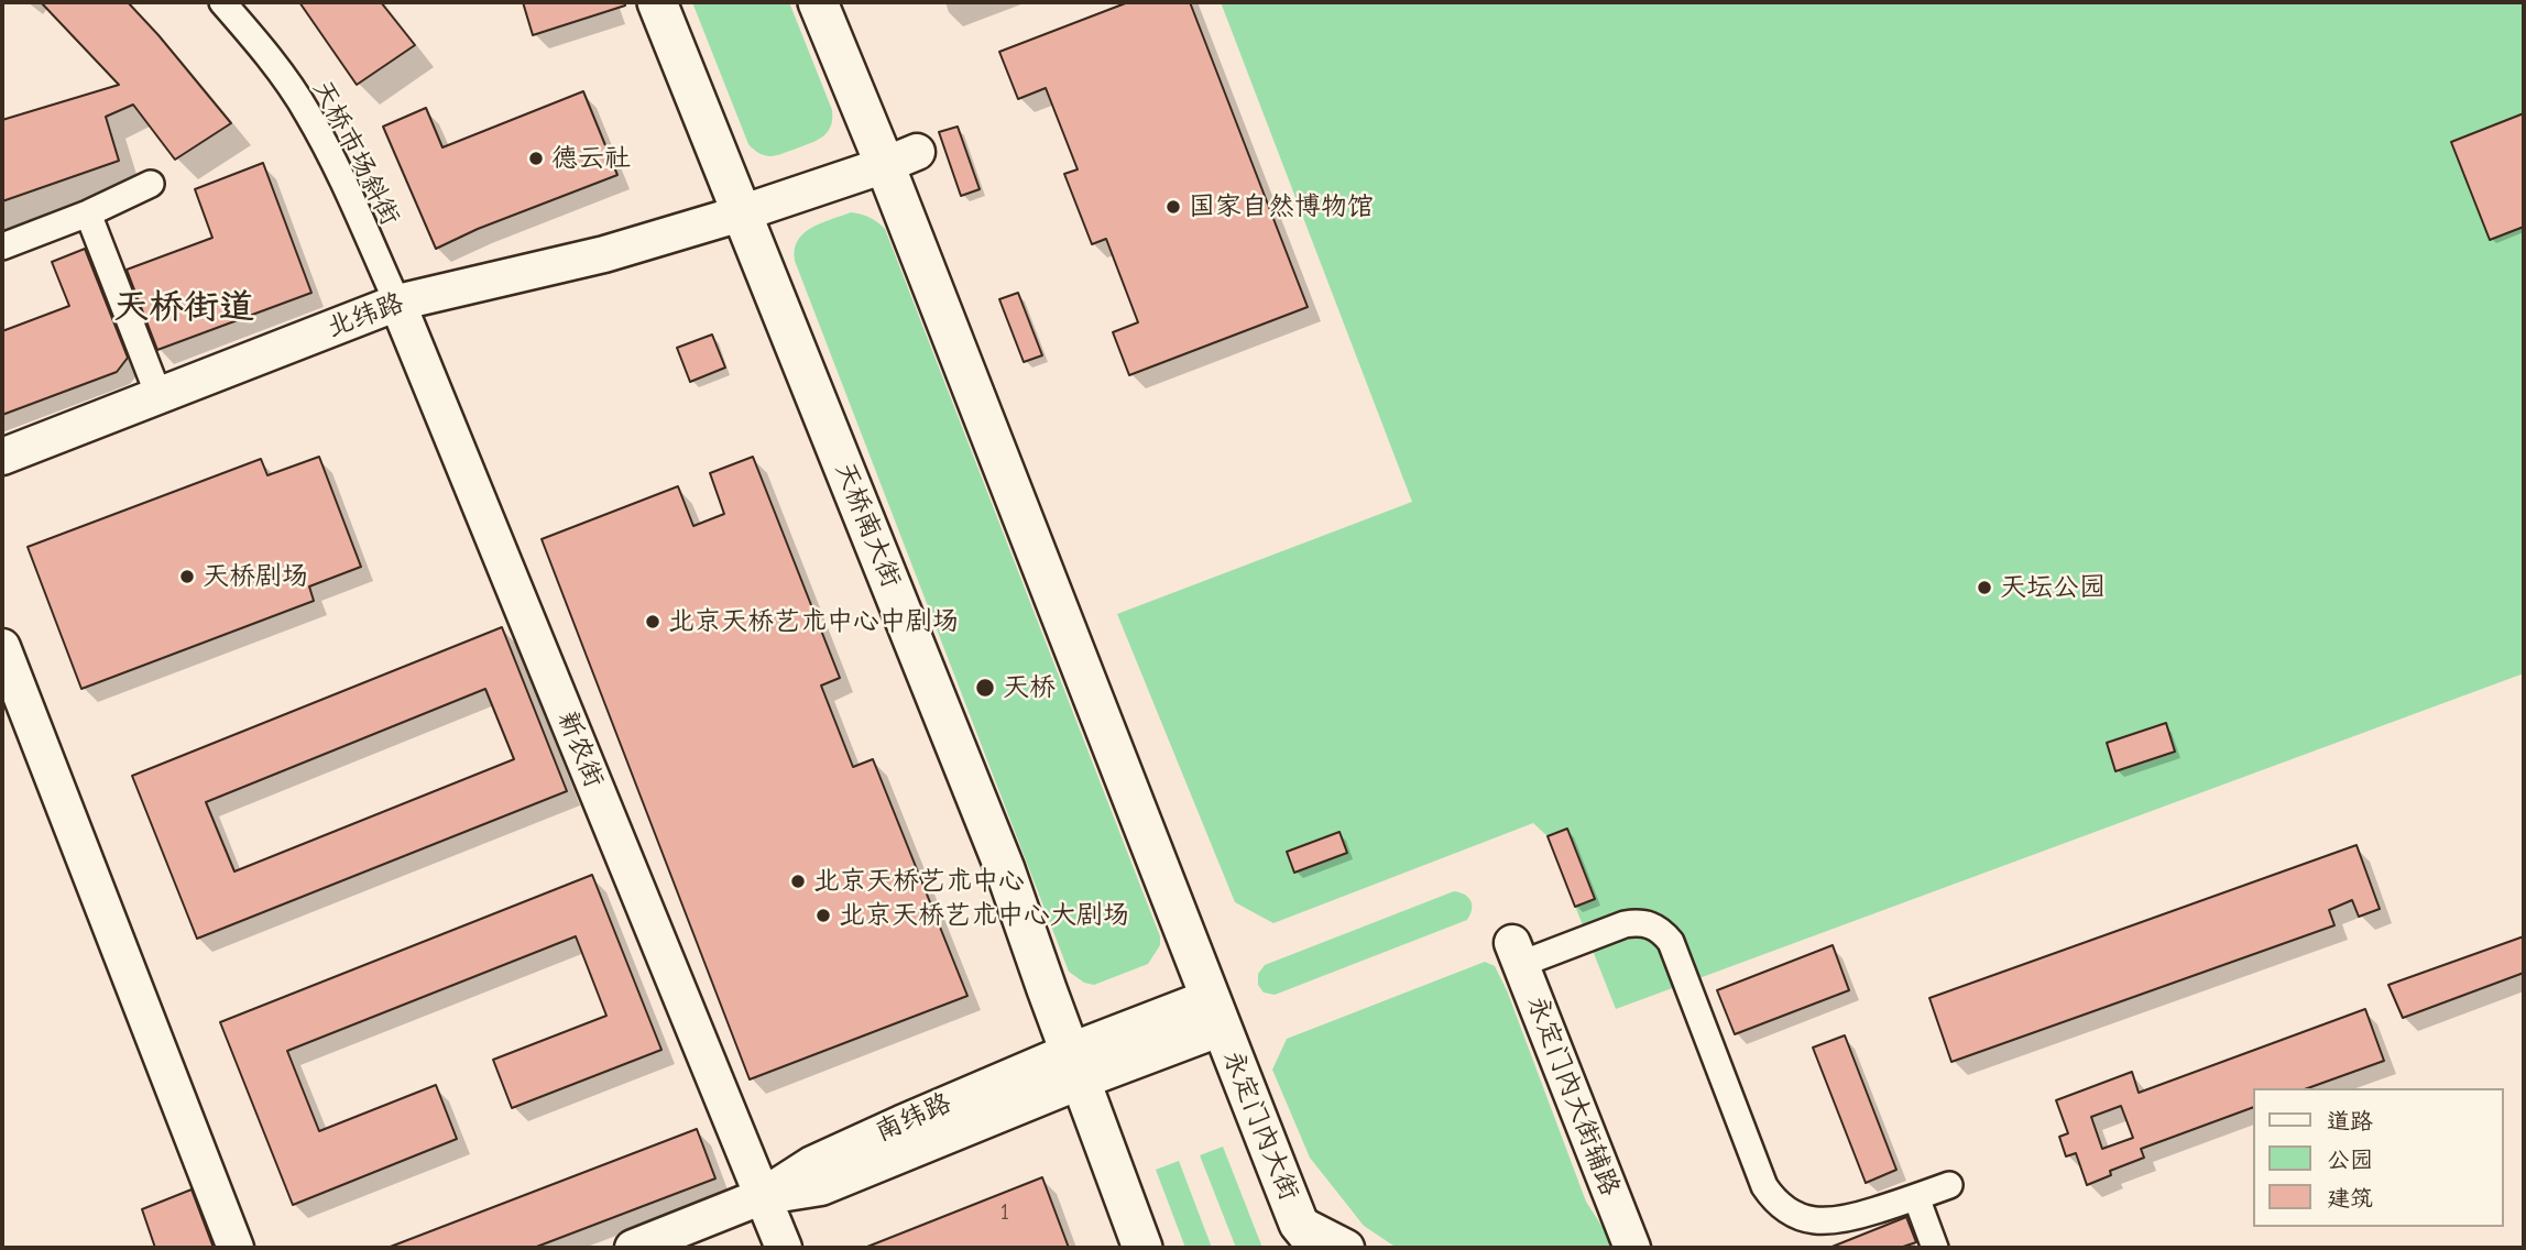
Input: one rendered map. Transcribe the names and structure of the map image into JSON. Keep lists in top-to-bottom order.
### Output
{
  "streets": {
    "main road": ["天桥南大街", "永定门内大街"],
    "street": [
      "天桥市场斜街",
      "北纬路",
      "新农街",
      "永定门内大街辅路",
      "南纬路"
    ]
  },
  "crossings": [
    ["天桥市场斜街", "北纬路"],
    ["天桥市场斜街", "新农街"],
    ["北纬路", "天桥南大街"],
    ["北纬路", "新农街"],
    ["天桥南大街", "南纬路"],
    ["新农街", "南纬路"],
    ["南纬路", "永定门内大街"]
  ],
  "districts": ["天桥街道"],
  "places": [
    "德云社",
    "国家自然博物馆",
    "天桥剧场",
    "天坛公园",
    "北京天桥艺术中心中剧场",
    "天桥",
    "北京天桥艺术中心",
    "北京天桥艺术中心大剧场"
  ],
  "house_numbers": ["1"],
  "legend": ["道路", "公园", "建筑"]
}
